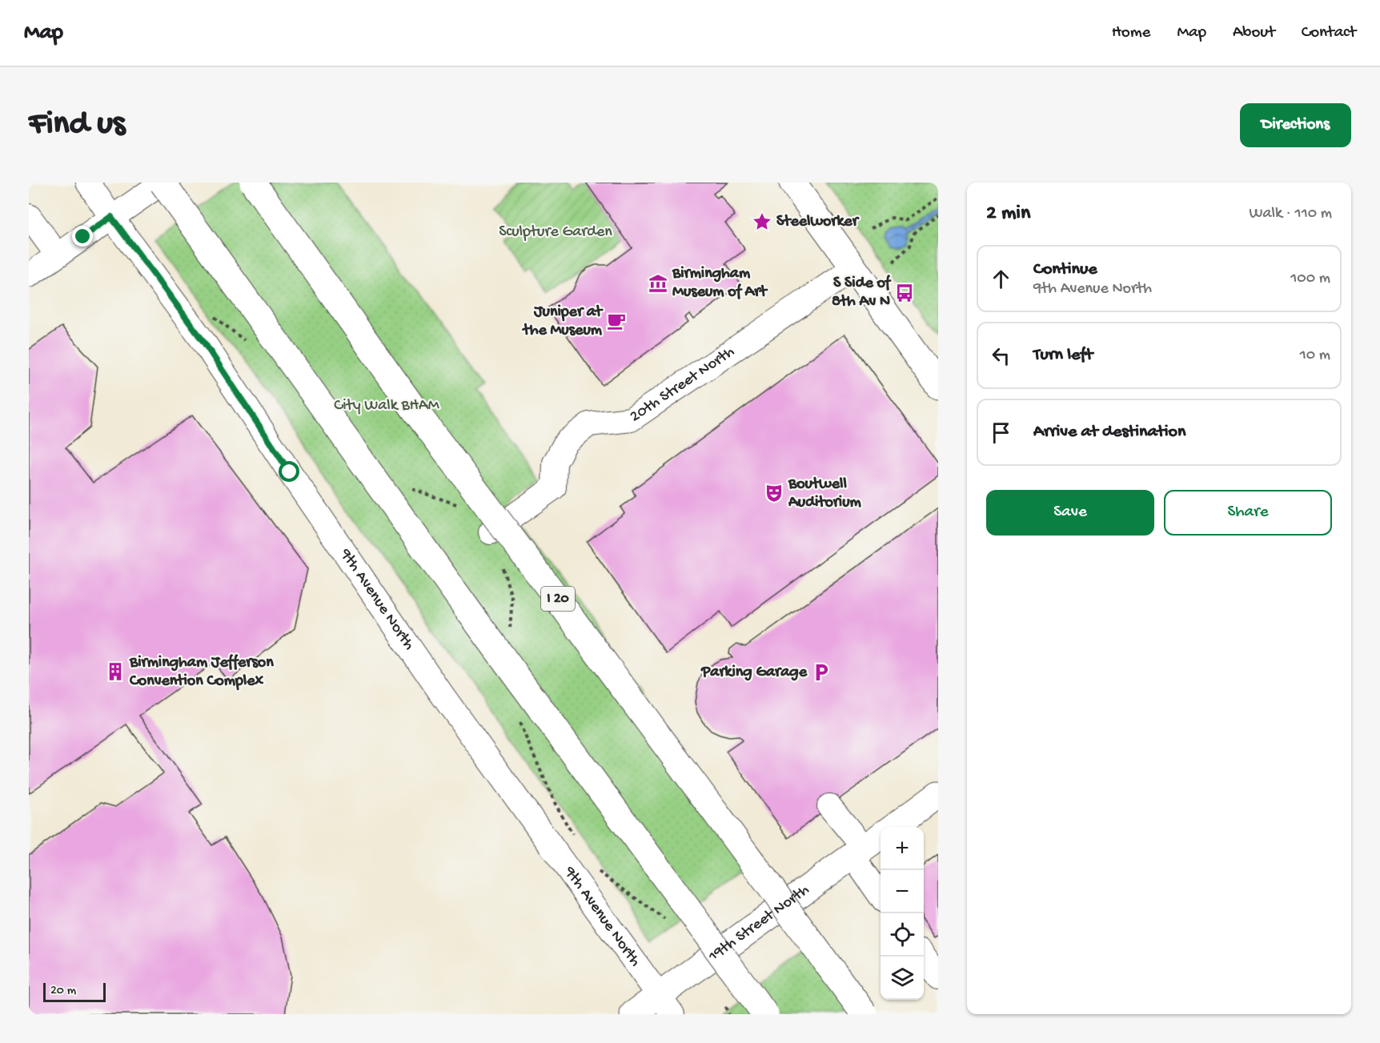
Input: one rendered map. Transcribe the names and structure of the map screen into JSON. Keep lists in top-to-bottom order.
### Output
{
  "streets": {
    "main road": ["I 20", "19th Street North"],
    "street": ["20th Street North", "9th Avenue North"]
  },
  "crossings": [
    ["9th Avenue North", "19th Street North"]
  ],
  "parks": ["Sculpture Garden", "City Walk BHAM"],
  "places": {
    "place": ["Steelworker"],
    "museum": ["Birmingham Museum of Art"],
    "bus stop": ["S Side of 8th Av N"],
    "cafe": ["Juniper at the Museum"],
    "theatre": ["Boutwell Auditorium"],
    "building": ["Birmingham Jefferson Convention Complex"],
    "parking": ["Parking Garage"]
  },
  "scale_bar": "20 m",
  "page": {
    "header": "Map",
    "nav": [
      "Home",
      "Map",
      "About",
      "Contact"
    ],
    "buttons": [
      "Directions",
      ["Save", "Share"]
    ],
    "title": "Find us",
    "heading": ["2 min", "Walk · 110 m"],
    "list": [
      ["Continue", "9th Avenue North", "100 m"],
      ["Turn left", "10 m"],
      "Arrive at destination"
    ],
    "map_buttons": ["+", "−"],
    "scale": "20 m"
  }
}
